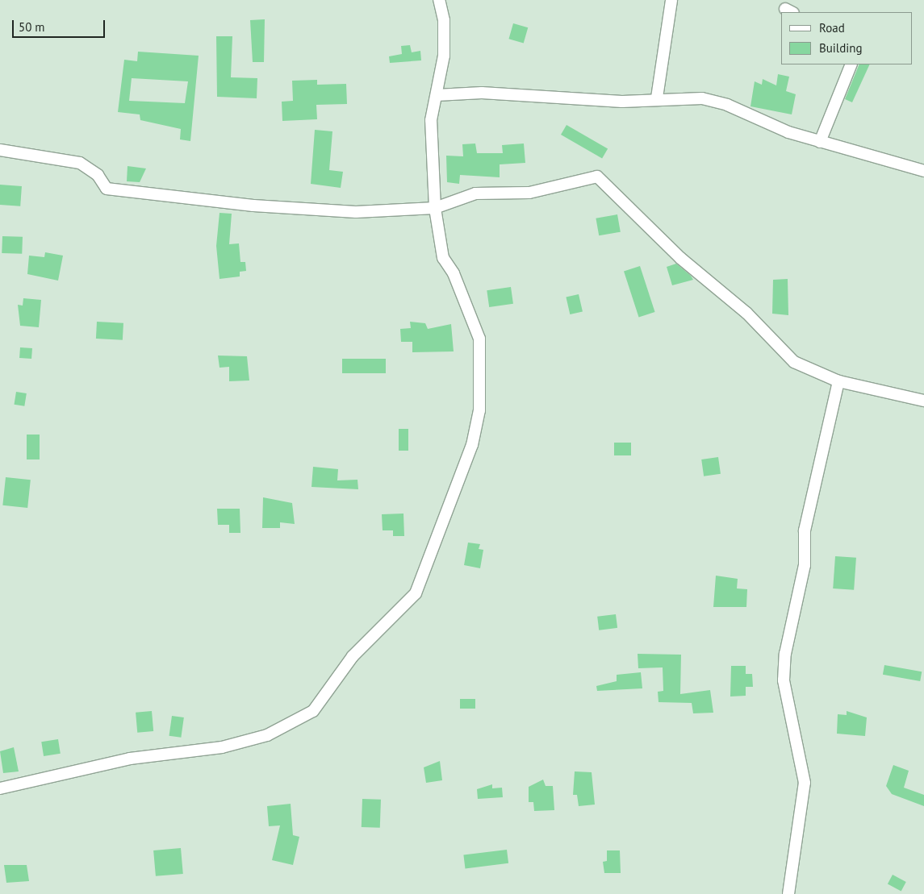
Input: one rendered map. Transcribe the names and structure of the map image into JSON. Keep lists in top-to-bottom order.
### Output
{
  "legend": ["Road", "Building"],
  "scale_bar": "50 m"
}
